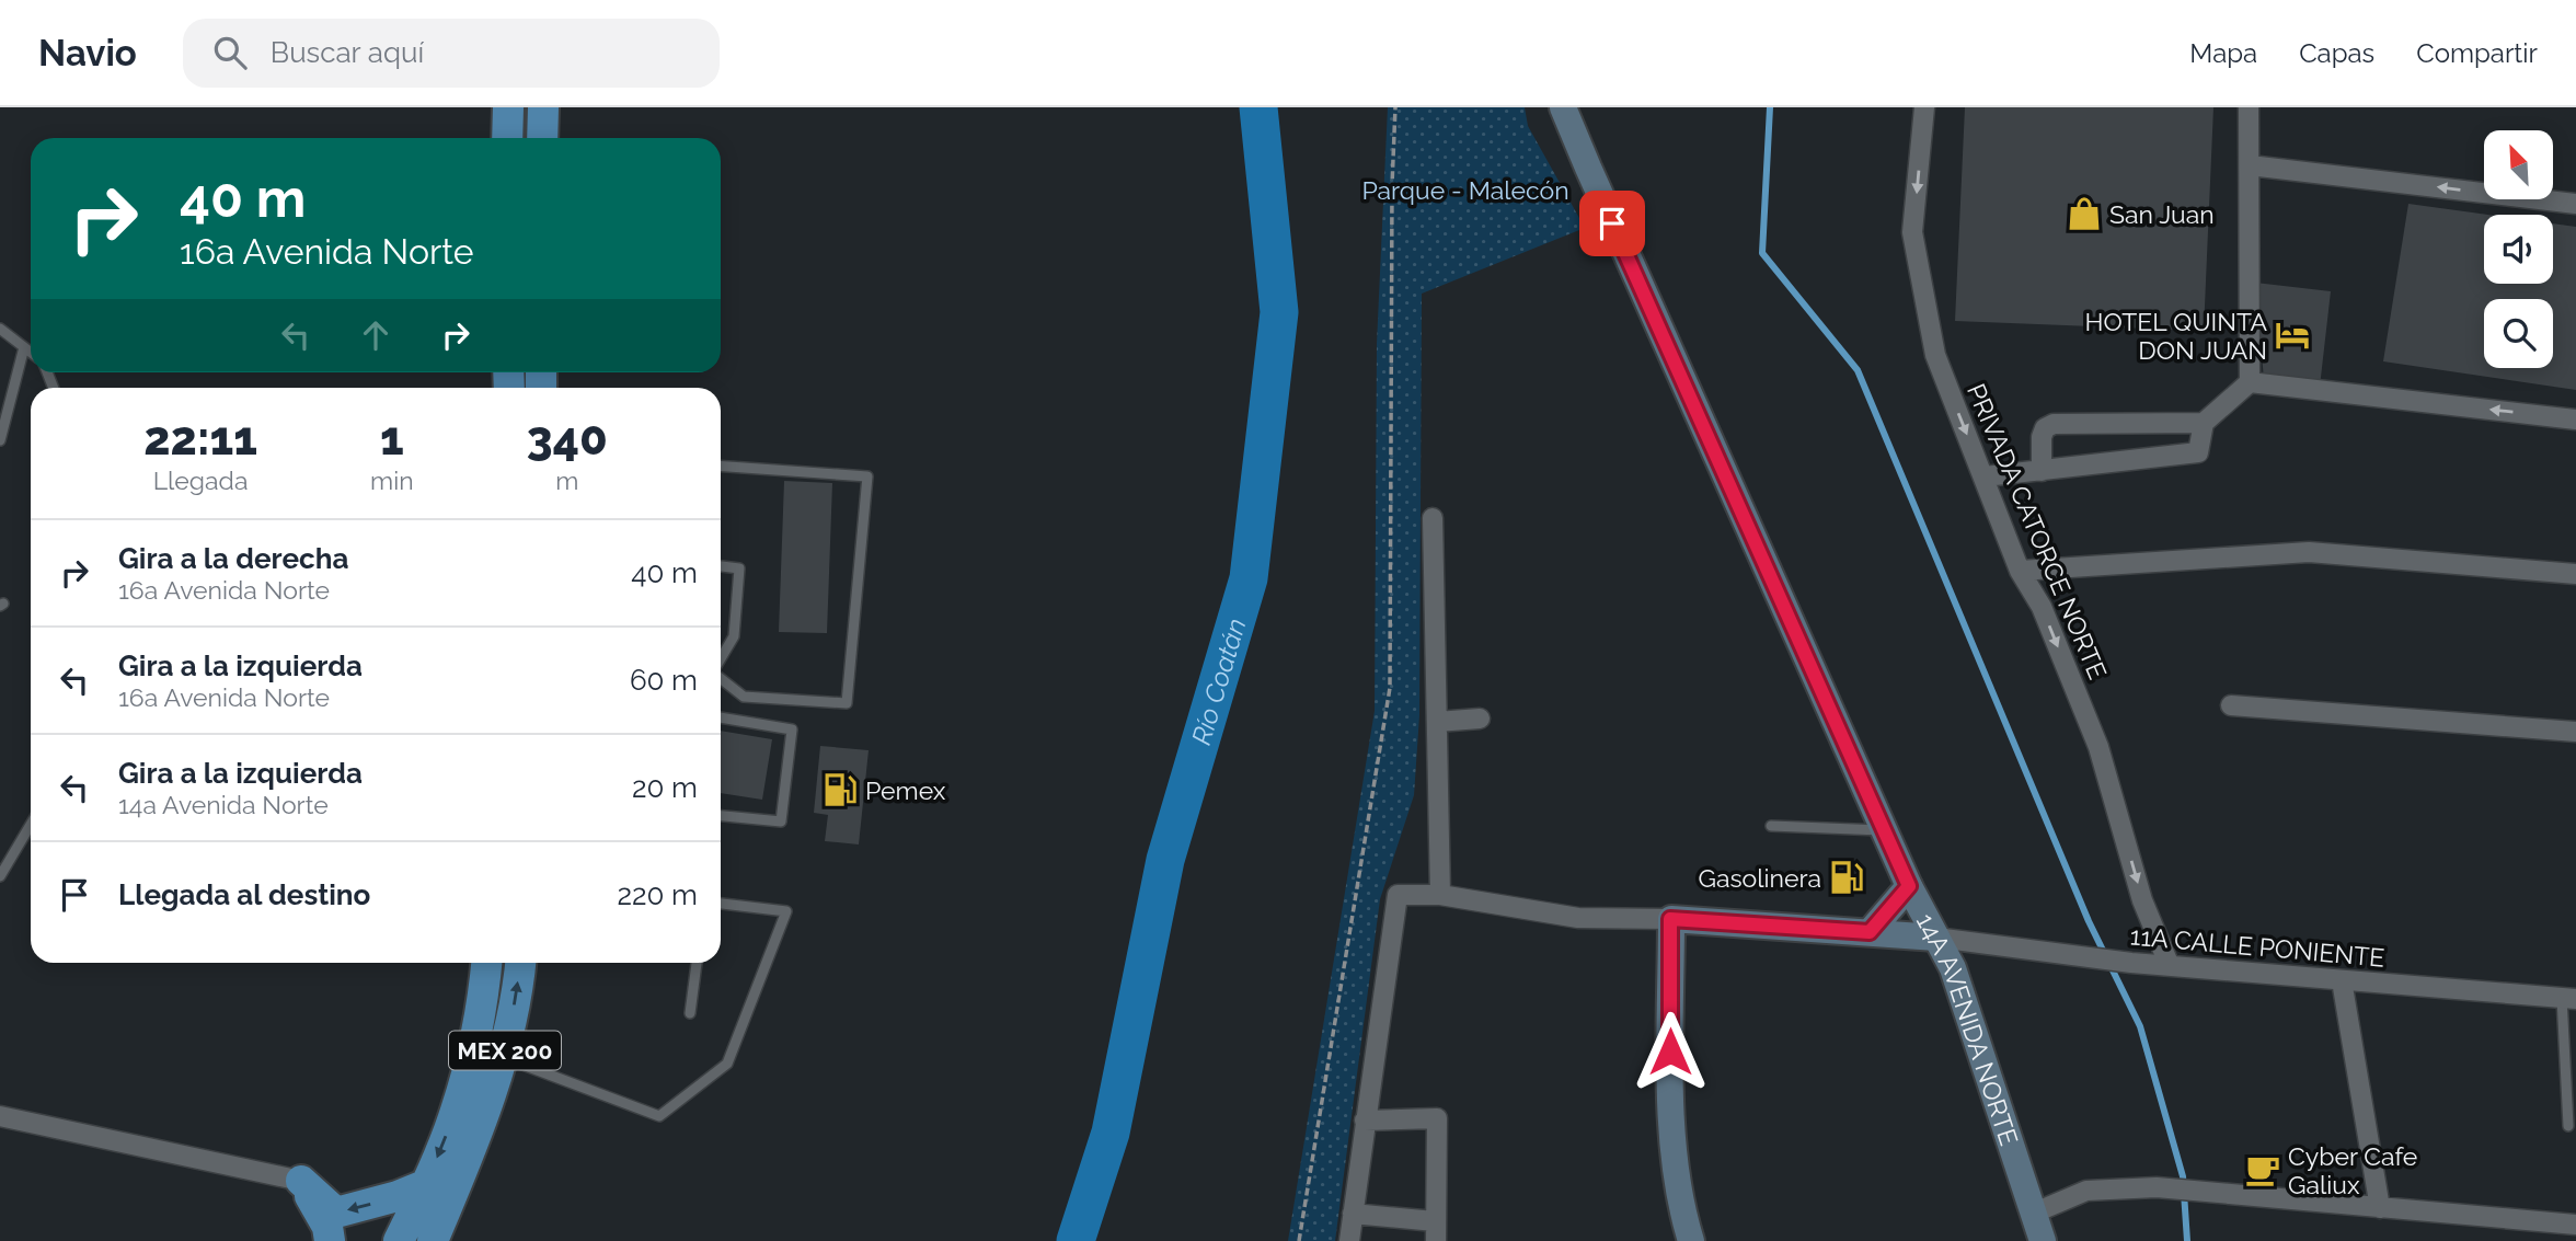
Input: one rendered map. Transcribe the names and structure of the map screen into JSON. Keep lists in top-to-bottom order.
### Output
{
  "streets": {
    "highway": ["MEX 200"],
    "main road": ["14A AVENIDA NORTE"],
    "street": ["PRIVADA CATORCE NORTE", "11A CALLE PONIENTE"]
  },
  "crossings": [
    ["PRIVADA CATORCE NORTE", "11A CALLE PONIENTE"],
    ["11A CALLE PONIENTE", "14A AVENIDA NORTE"]
  ],
  "one_way": ["PRIVADA CATORCE NORTE"],
  "water": ["Río Coatán"],
  "parks": ["Parque - Malecón"],
  "places": {
    "shop": ["San Juan"],
    "hotel": ["HOTEL QUINTA DON JUAN"],
    "fuel station": ["Pemex", "Gasolinera"],
    "cafe": ["Cyber Cafe Galiux"]
  },
  "north": "top left",
  "page": {
    "header": "Navio",
    "search": "Buscar aquí",
    "nav": ["Mapa", "Capas", "Compartir"],
    "turn": ["40 m", "16a Avenida Norte"],
    "eta": [
      "22:11",
      "Llegada",
      "1",
      "min",
      "340",
      "m"
    ],
    "list": [
      {
        "name": "Gira a la derecha",
        "note": "16a Avenida Norte",
        "value": "40 m"
      },
      {
        "name": "Gira a la izquierda",
        "note": "16a Avenida Norte",
        "value": "60 m"
      },
      {
        "name": "Gira a la izquierda",
        "note": "14a Avenida Norte",
        "value": "20 m"
      },
      {
        "name": "Llegada al destino",
        "value": "220 m"
      }
    ]
  }
}
